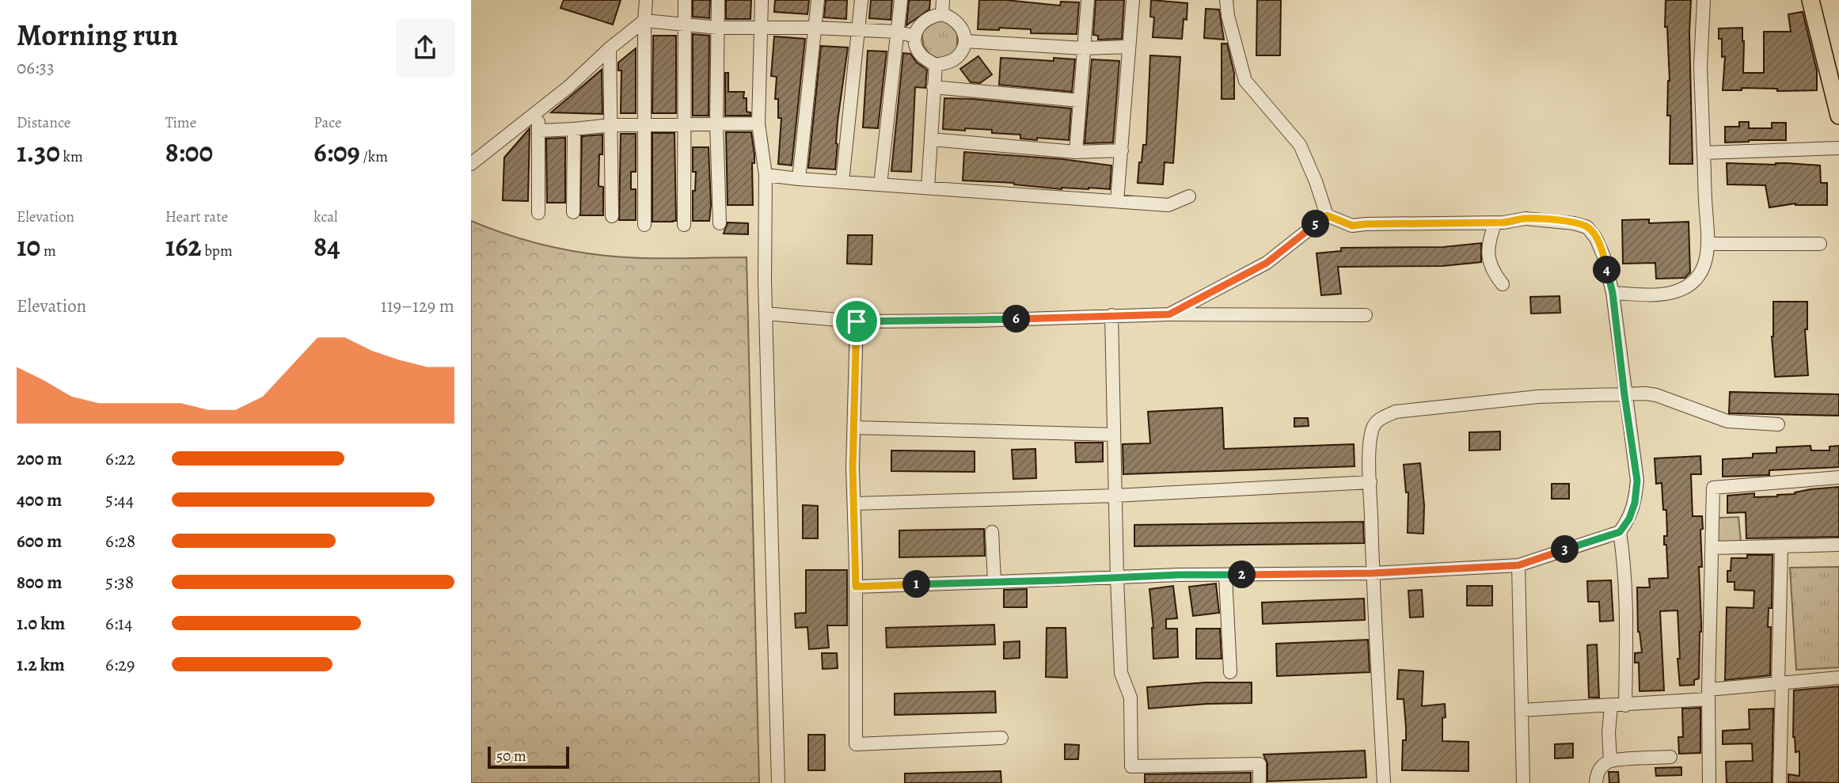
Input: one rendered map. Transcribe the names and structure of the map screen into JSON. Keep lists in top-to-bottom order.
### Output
{
  "scale_bar": "50 m",
  "page": {
    "heading": ["Morning run", "06:33"],
    "stats": [
      ["Distance", "1.30 km"],
      ["Time", "8:00"],
      ["Pace", "6:09 /km"],
      ["Elevation", "10 m"],
      ["Heart rate", "162 bpm"],
      ["kcal", "84"]
    ],
    "pins": [
      "5",
      "4",
      "6",
      "3",
      "2",
      "1"
    ],
    "chart": ["Elevation", "119–129 m"],
    "list": [
      {
        "name": "200 m",
        "note": "6:22"
      },
      {
        "name": "400 m",
        "note": "5:44"
      },
      {
        "name": "600 m",
        "note": "6:28"
      },
      {
        "name": "800 m",
        "note": "5:38"
      },
      {
        "name": "1.0 km",
        "note": "6:14"
      },
      {
        "name": "1.2 km",
        "note": "6:29"
      }
    ],
    "scale": "50 m"
  }
}
